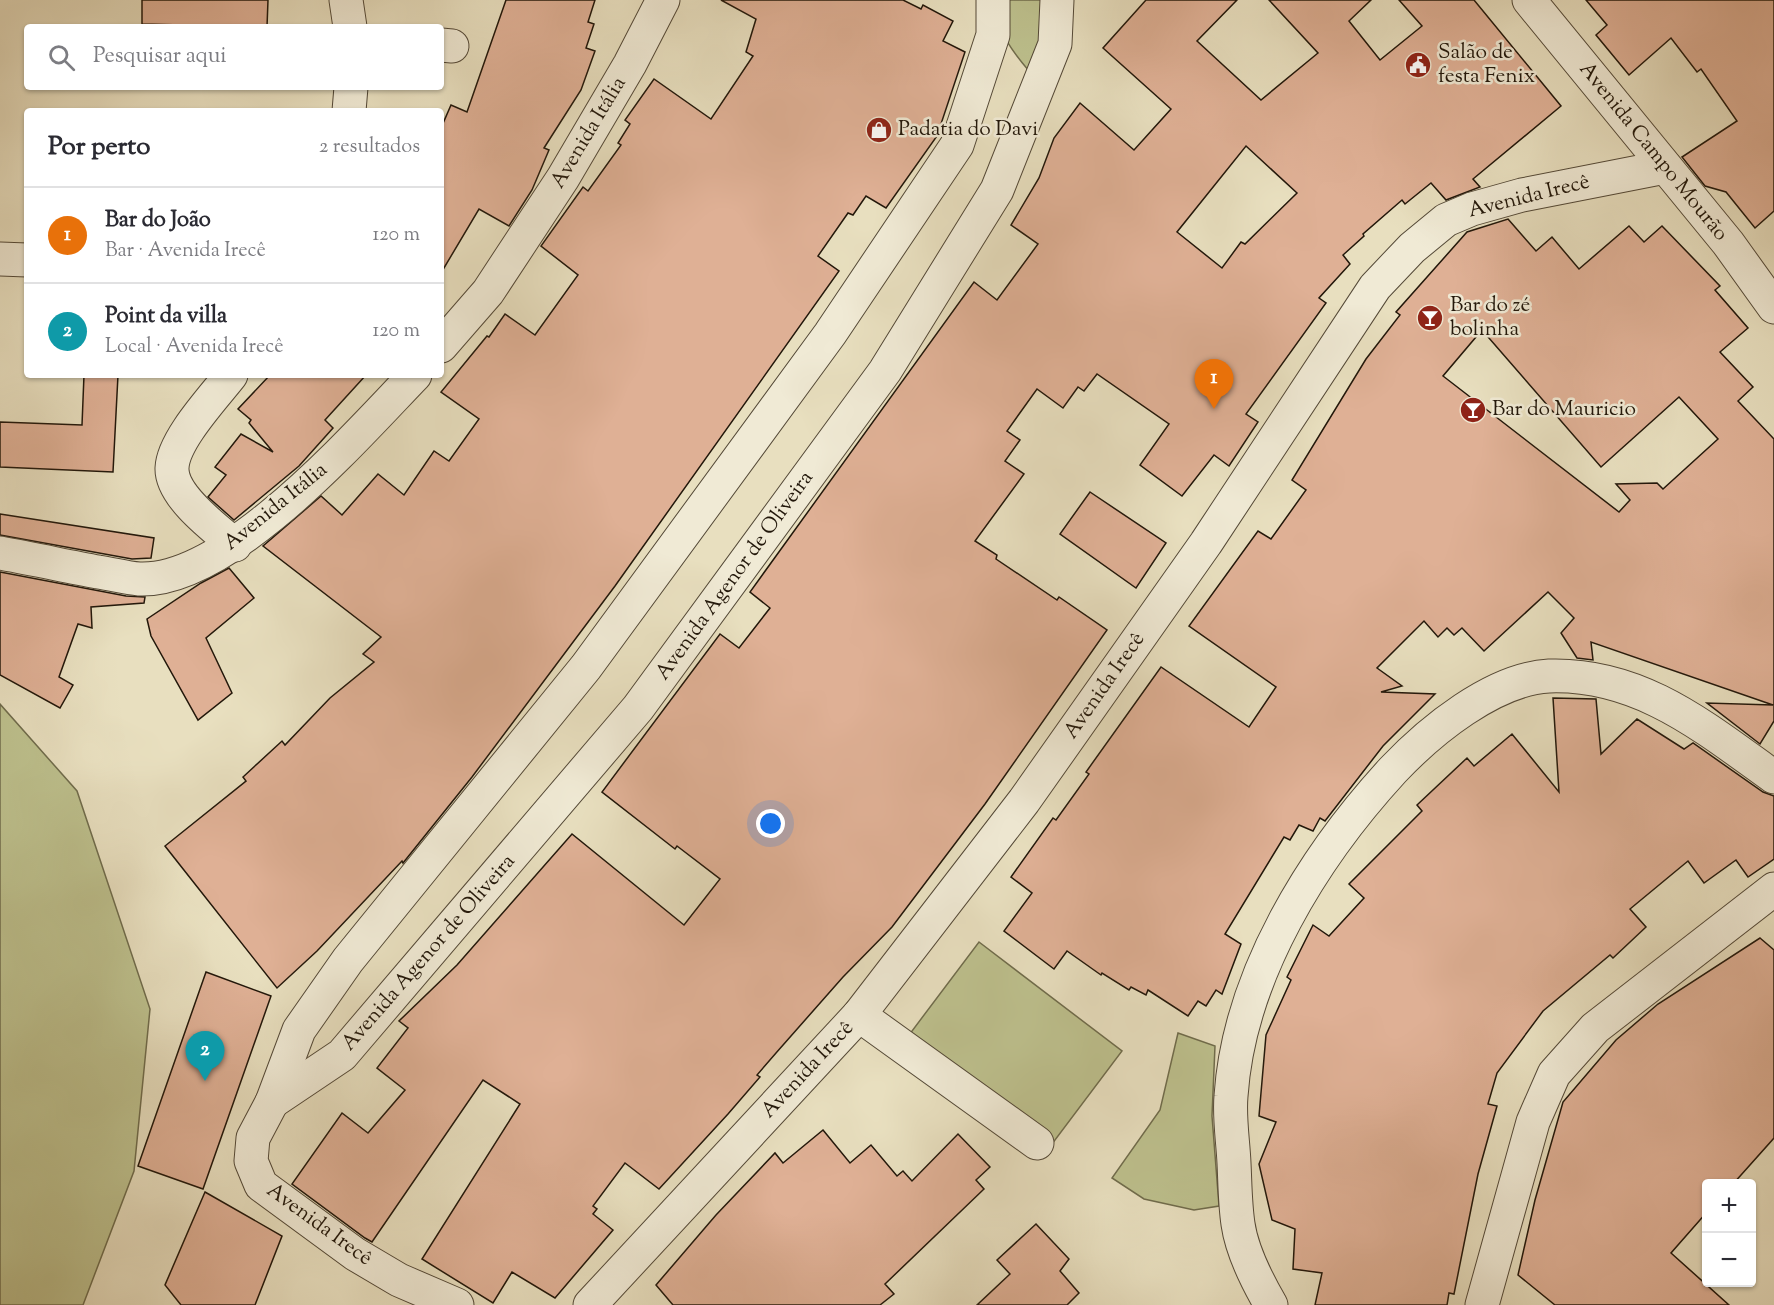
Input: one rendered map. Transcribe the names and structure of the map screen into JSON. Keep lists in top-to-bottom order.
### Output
{
  "streets": {
    "street": [
      "Avenida Itália",
      "Avenida Campo Mourão",
      "Avenida Irecê",
      "Avenida Agenor de Oliveira"
    ]
  },
  "crossings": [
    ["Avenida Campo Mourão", "Avenida Irecê"],
    ["Avenida Irecê", "Avenida Agenor de Oliveira"]
  ],
  "places": {
    "public building": ["Salão de festa Fenix"],
    "shop": ["Padatia do Davi"],
    "bar": ["Bar do zé bolinha", "Bar do Mauricio"]
  },
  "page": {
    "search": "Pesquisar aqui",
    "heading": ["Por perto", "2 resultados"],
    "list": [
      {
        "mark": "1",
        "name": "Bar do João",
        "note": "Bar · Avenida Irecê",
        "value": "120 m"
      },
      {
        "mark": "2",
        "name": "Point da villa",
        "note": "Local · Avenida Irecê",
        "value": "120 m"
      }
    ],
    "pins": ["1", "2"],
    "map_buttons": ["+", "−"]
  }
}
